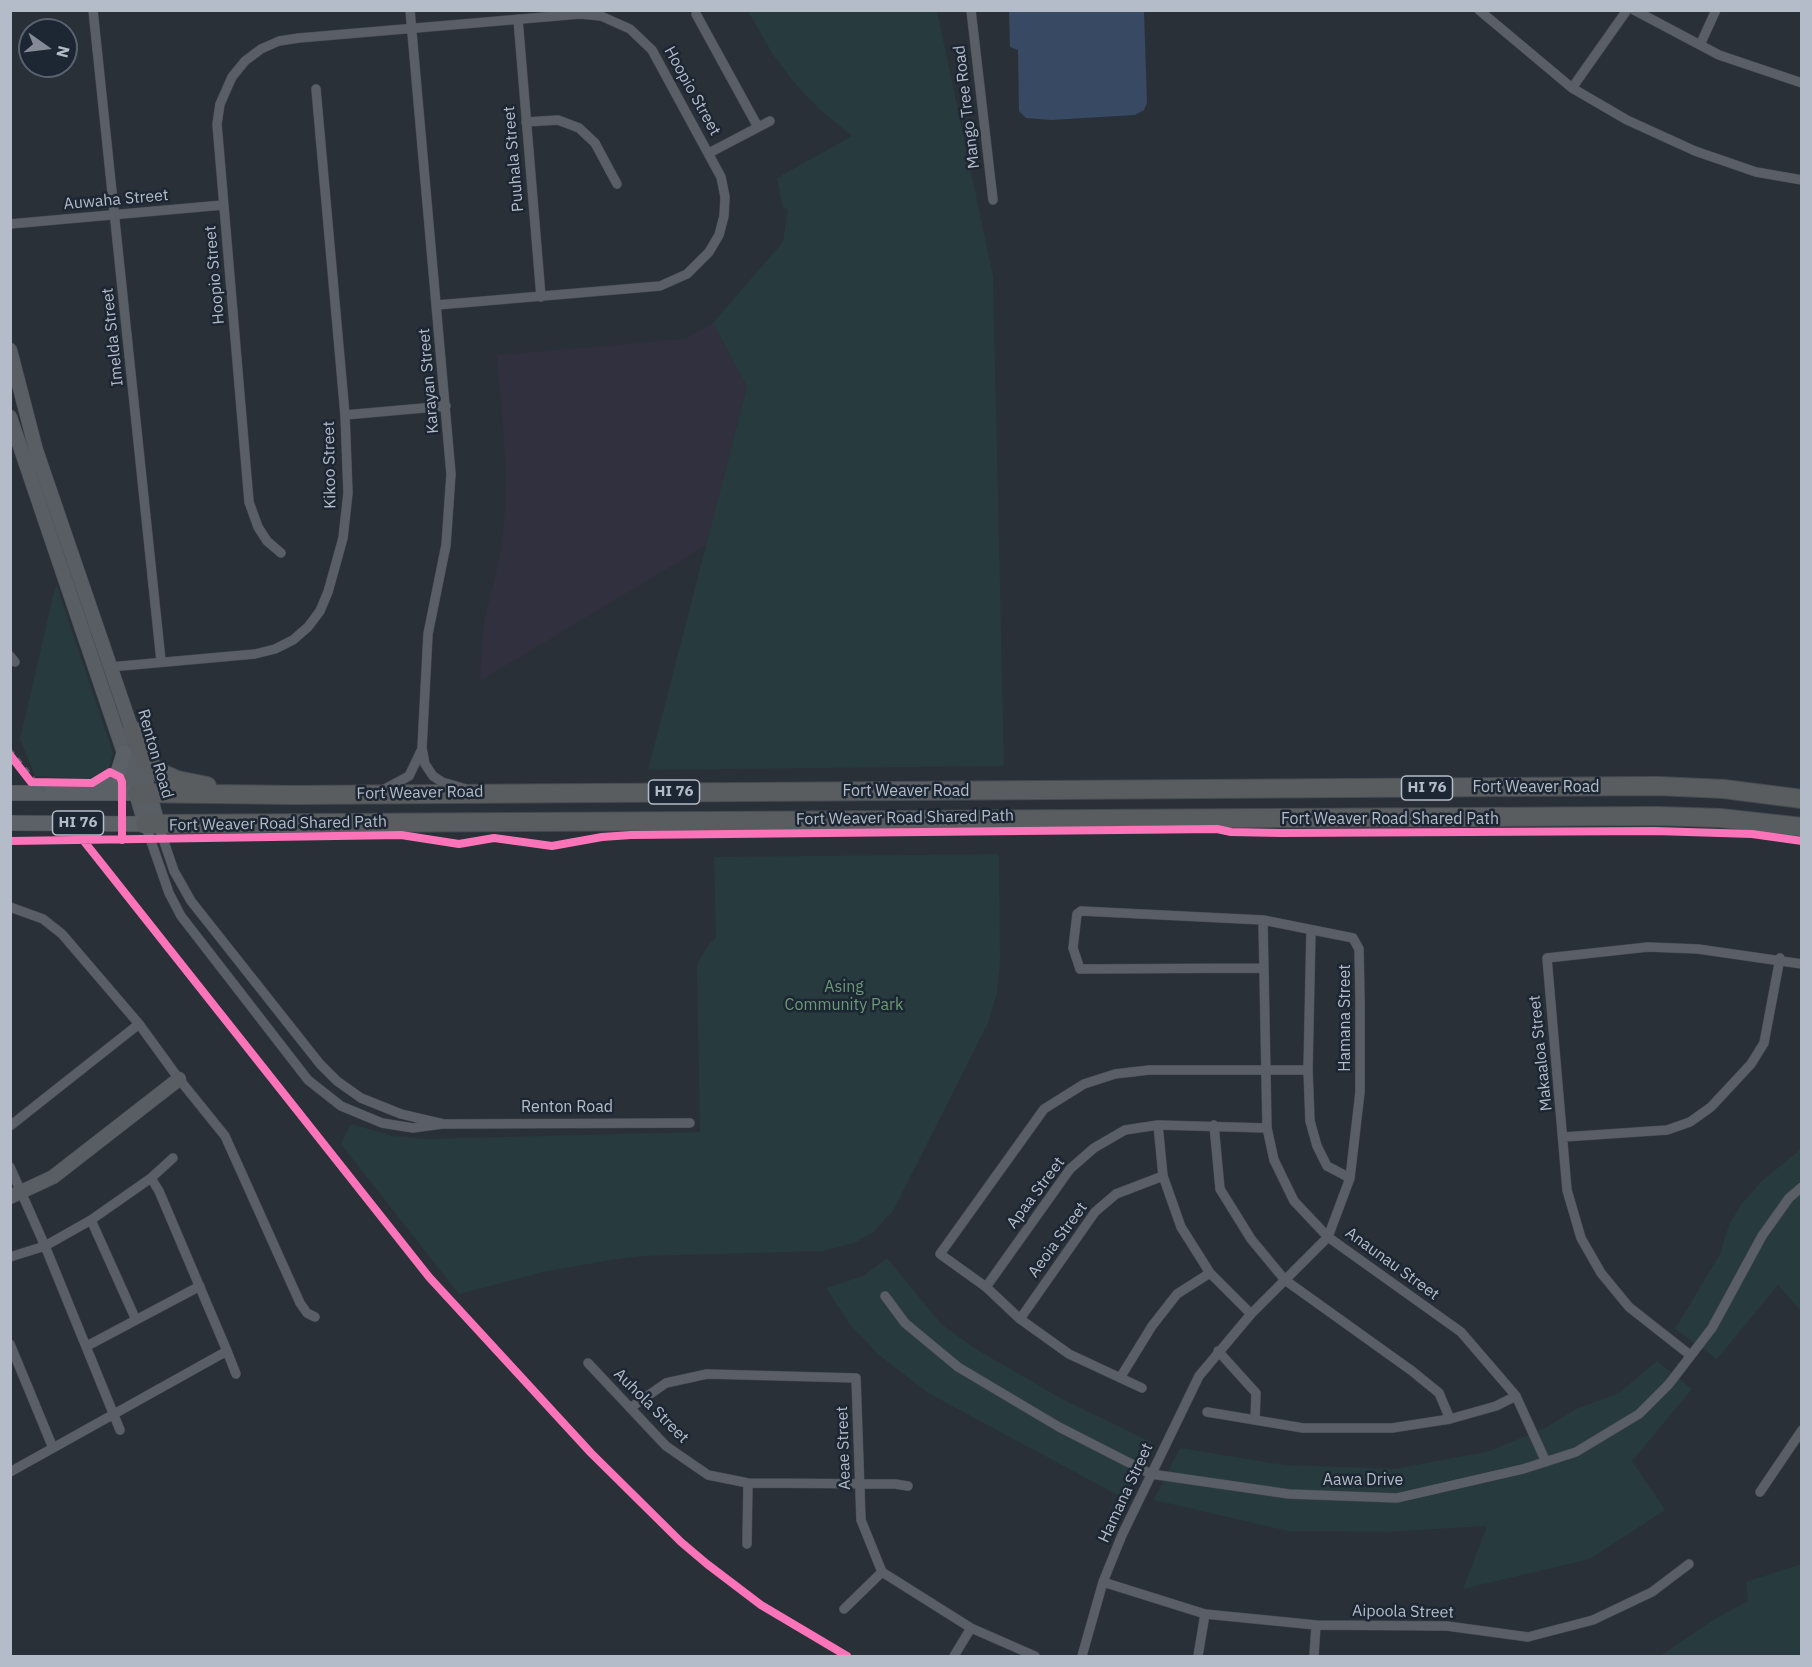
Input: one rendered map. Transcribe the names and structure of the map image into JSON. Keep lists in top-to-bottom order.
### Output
{
  "streets": {
    "highway": ["Fort Weaver Road", "HI 76"],
    "street": [
      "Hoopio Street",
      "Mango Tree Road",
      "Puuhala Street",
      "Auwaha Street",
      "Imelda Street",
      "Karayan Street",
      "Kikoo Street",
      "Renton Road",
      "Hamana Street",
      "Makaaloa Street",
      "Apaa Street",
      "Aeoia Street",
      "Anaunau Street",
      "Auhola Street",
      "Aeae Street",
      "Aawa Drive",
      "Aipoola Street"
    ],
    "cycle path": ["Fort Weaver Road Shared Path"]
  },
  "crossings": [
    ["Hoopio Street", "Puuhala Street"],
    ["Hoopio Street", "Auwaha Street"],
    ["Hoopio Street", "Karayan Street"],
    ["Auwaha Street", "Imelda Street"],
    ["Imelda Street", "Kikoo Street"],
    ["Karayan Street", "Fort Weaver Road"],
    ["Kikoo Street", "Renton Road"],
    ["Renton Road", "Fort Weaver Road"],
    ["Hamana Street", "Anaunau Street"],
    ["Hamana Street", "Aawa Drive"],
    ["Hamana Street", "Aipoola Street"],
    ["Makaaloa Street", "Aawa Drive"],
    ["Apaa Street", "Anaunau Street"],
    ["Anaunau Street", "Aawa Drive"],
    ["Auhola Street", "Aeae Street"]
  ],
  "parks": ["Asing Community Park"],
  "north": "right"
}
